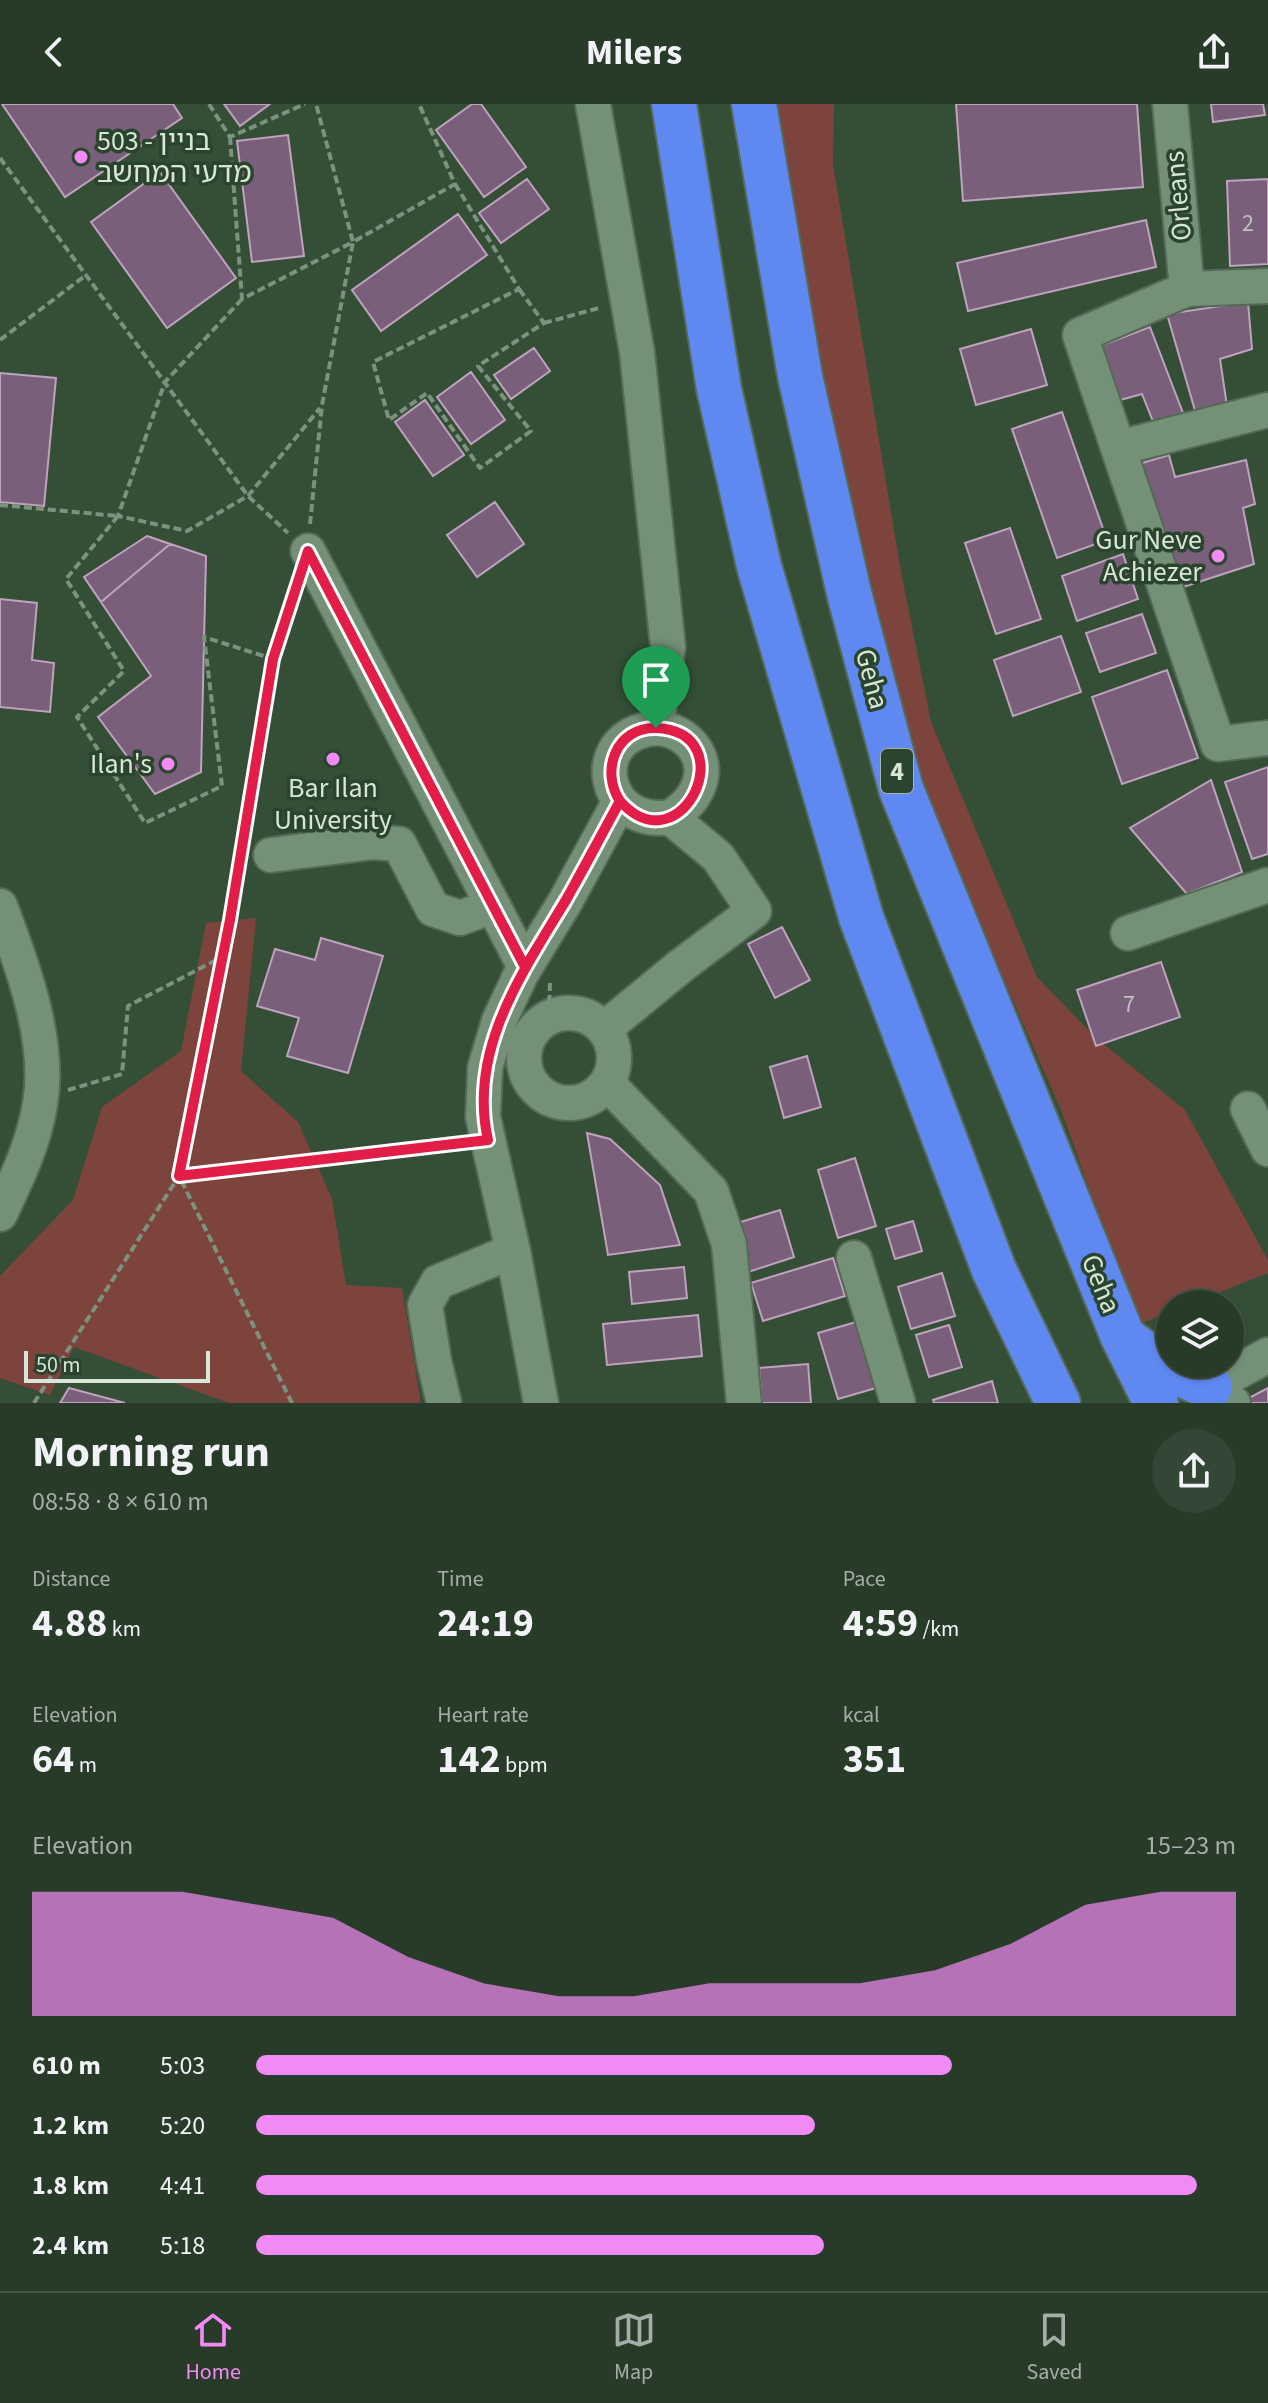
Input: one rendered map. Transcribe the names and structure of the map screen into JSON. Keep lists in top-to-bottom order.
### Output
{
  "streets": {
    "highway": ["Geha", "4"],
    "street": ["Orleans"]
  },
  "places": [
    "503 - בניין מדעי המחשב",
    "Gur Neve Achiezer",
    "Bar Ilan University",
    "Ilan's"
  ],
  "house_numbers": ["2", "7"],
  "scale_bar": "50 m",
  "page": {
    "header": "Milers",
    "scale": "50 m",
    "heading": ["Morning run", "08:58 · 8 × 610 m"],
    "stats": [
      ["Distance", "4.88 km"],
      ["Time", "24:19"],
      ["Pace", "4:59 /km"],
      ["Elevation", "64 m"],
      ["Heart rate", "142 bpm"],
      ["kcal", "351"]
    ],
    "chart": ["Elevation", "15–23 m"],
    "list": [
      {
        "name": "610 m",
        "note": "5:03"
      },
      {
        "name": "1.2 km",
        "note": "5:20"
      },
      {
        "name": "1.8 km",
        "note": "4:41"
      },
      {
        "name": "2.4 km",
        "note": "5:18"
      }
    ],
    "tabs": ["Home", "Map", "Saved"]
  }
}
